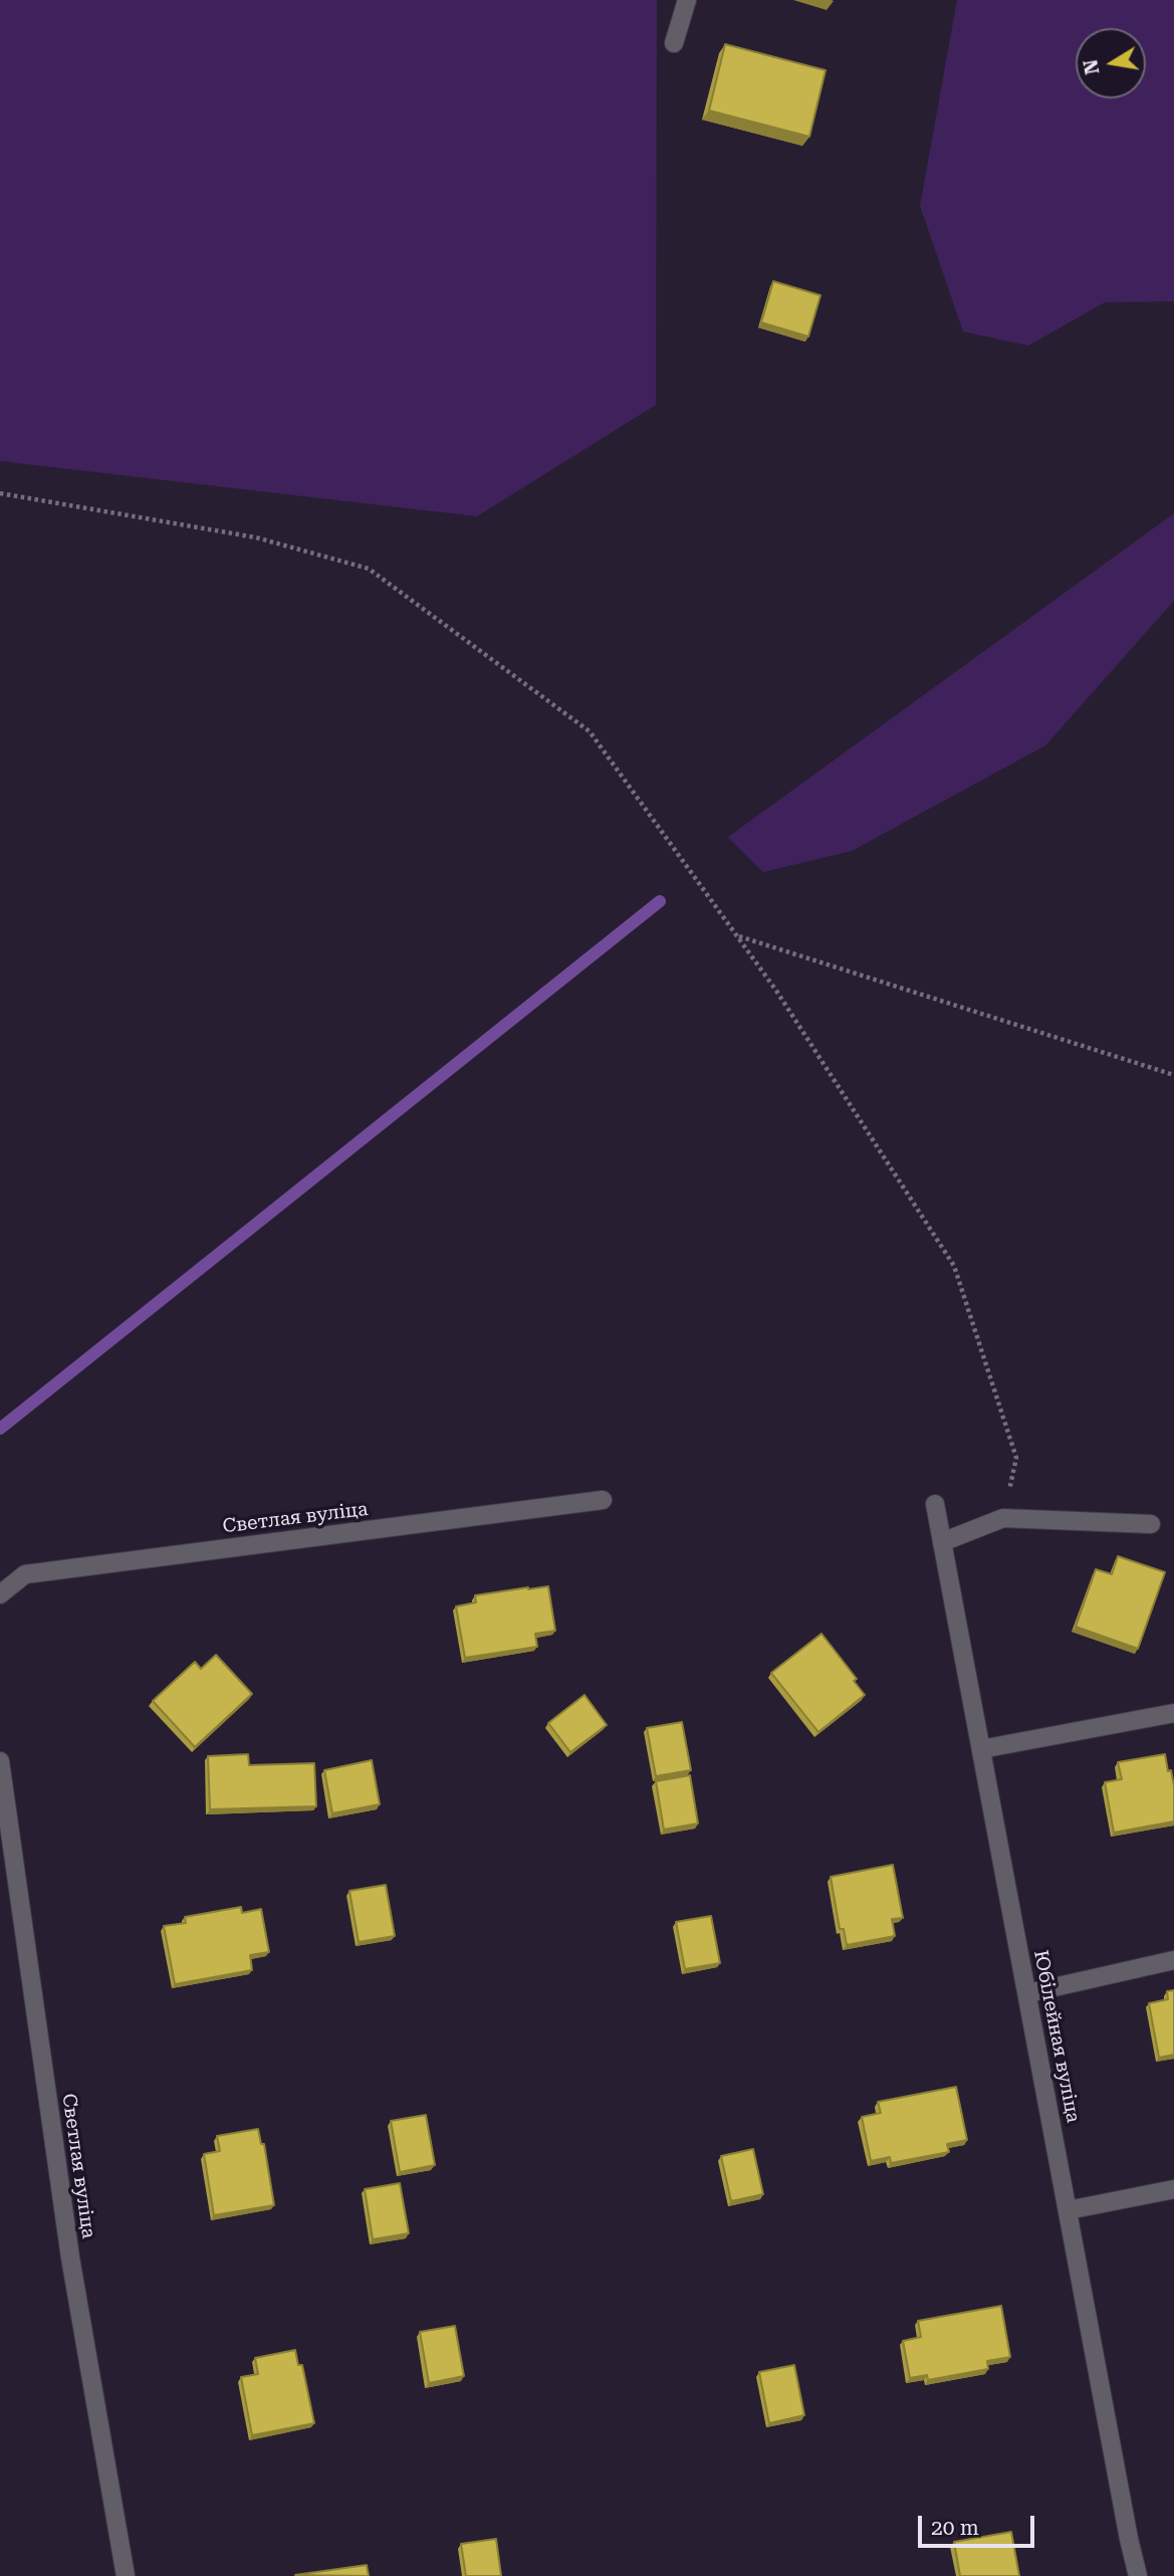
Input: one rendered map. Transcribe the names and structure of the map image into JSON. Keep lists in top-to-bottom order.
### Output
{
  "streets": {
    "street": ["Светлая вуліца", "Юбілейная вуліца"]
  },
  "scale_bar": "20 m",
  "north": "left"
}
